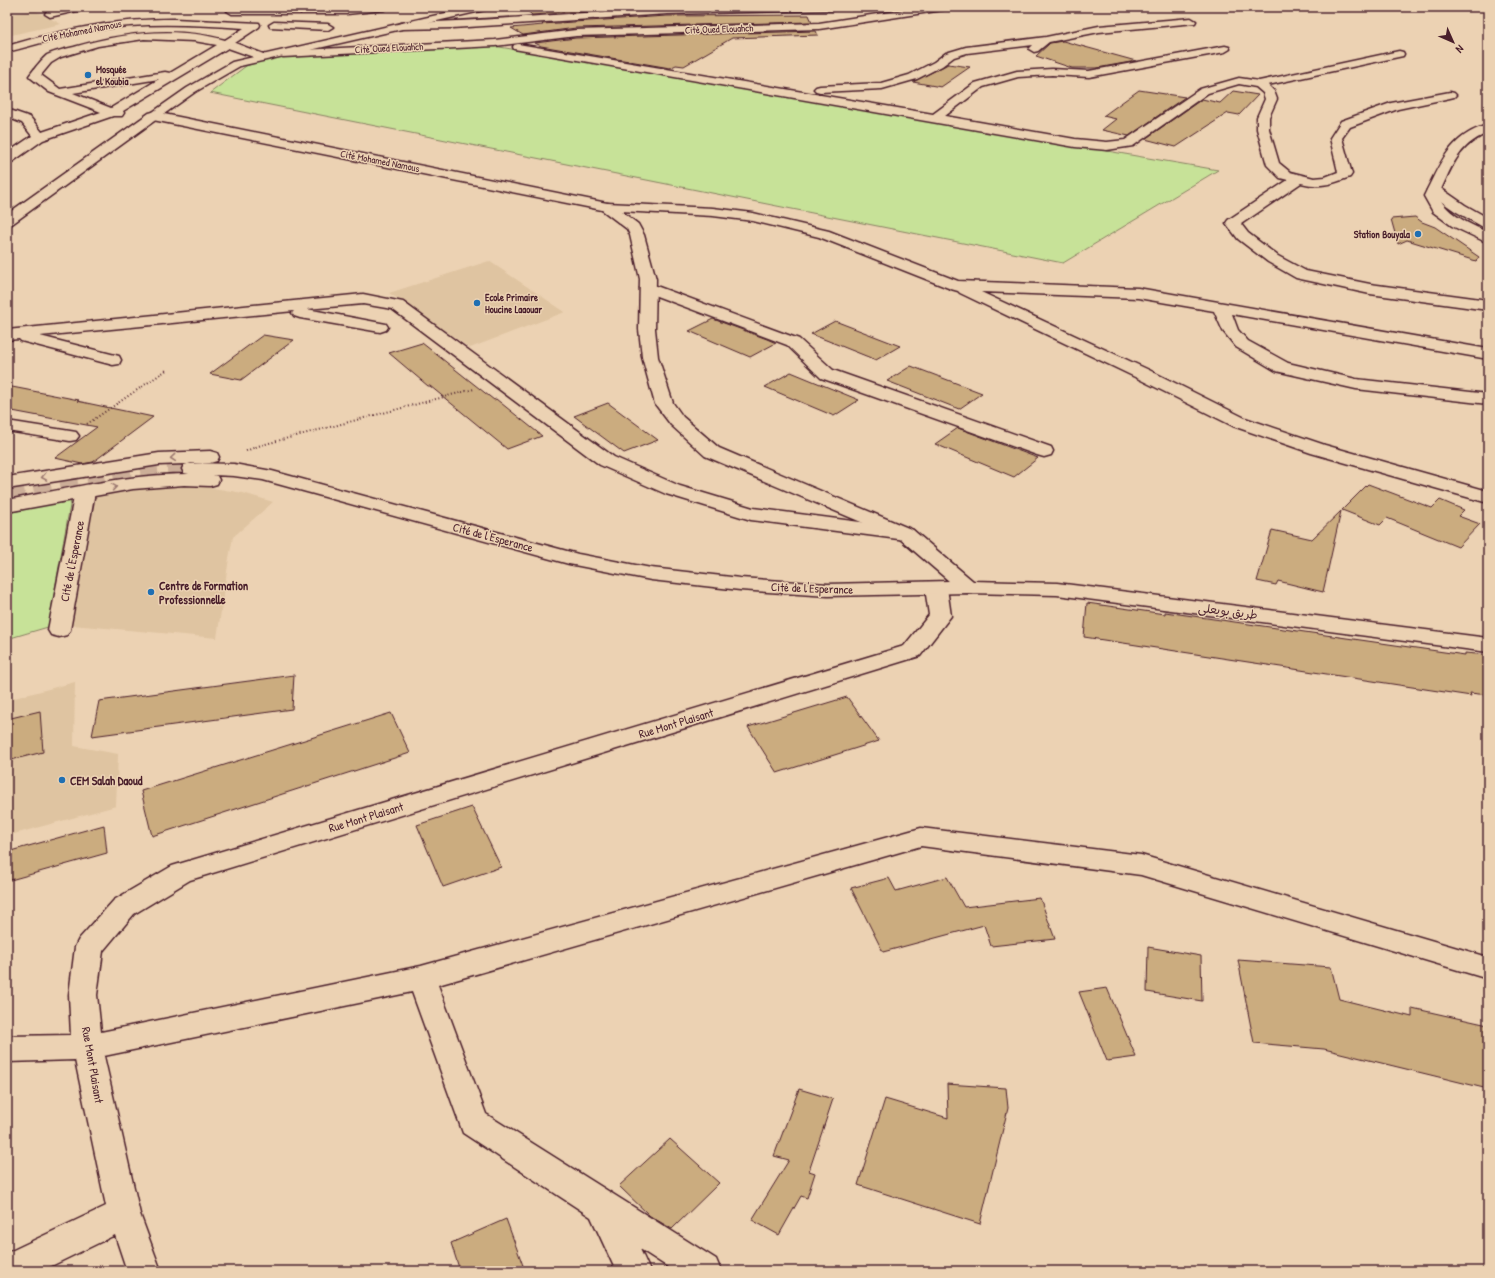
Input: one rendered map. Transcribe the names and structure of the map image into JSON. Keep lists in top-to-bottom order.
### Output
{
  "streets": {
    "street": [
      "Cité Oued Elouahch",
      "Cité Mohamed Namous",
      "Cité de l'Esperance",
      "طريق بويعلى",
      "Rue Mont Plaisant"
    ]
  },
  "crossings": [
    ["Cité de l'Esperance", "طريق بويعلى"],
    ["Cité de l'Esperance", "Rue Mont Plaisant"]
  ],
  "places": [
    "Mosquée el Koubia",
    "Station Bouyala",
    "Ecole Primaire Houcine Laaouar",
    "Centre de Formation Professionnelle",
    "CEM Salah Daoud"
  ],
  "north": "bottom right"
}
